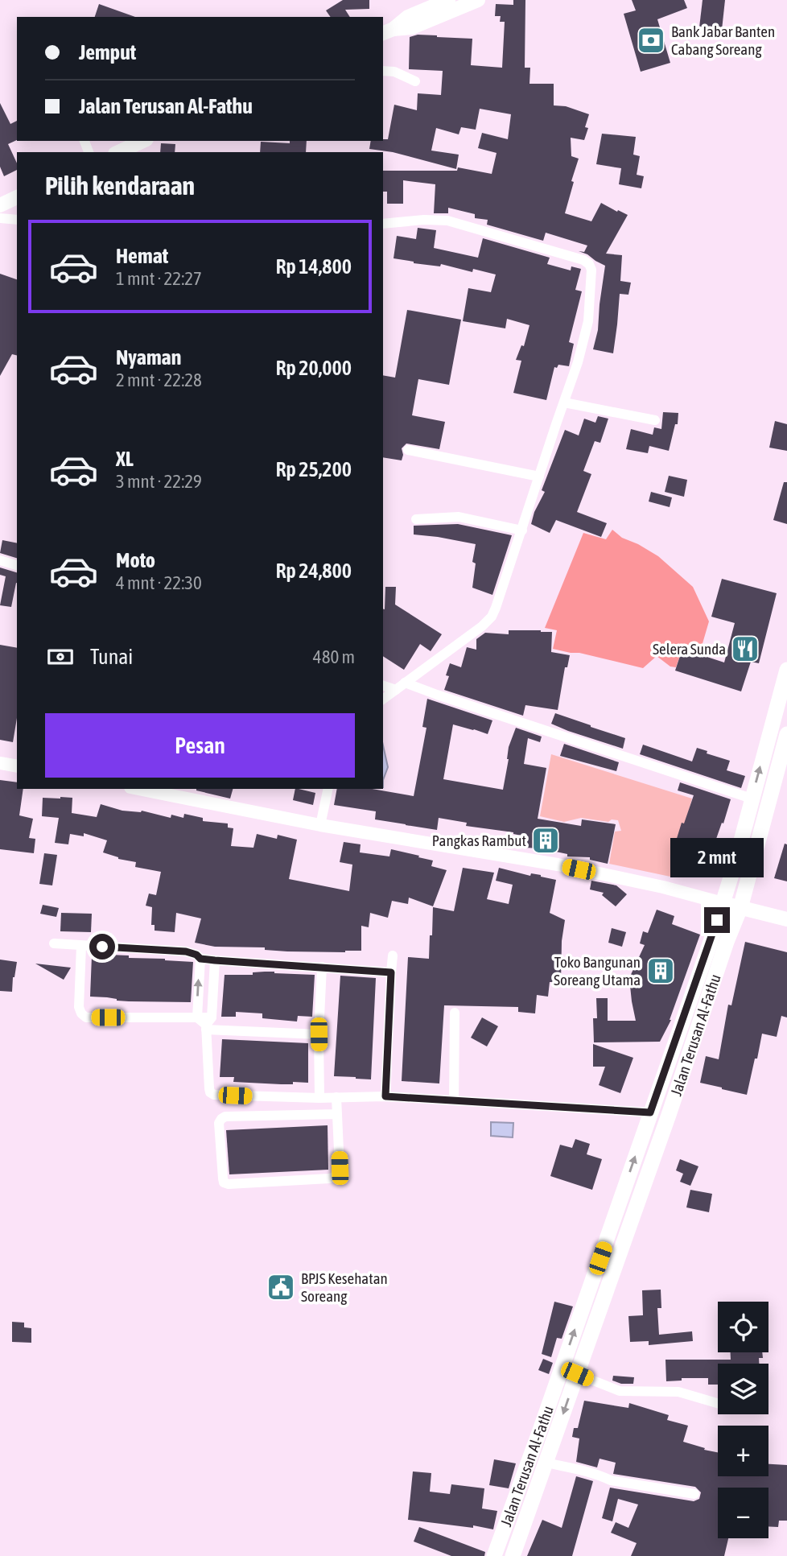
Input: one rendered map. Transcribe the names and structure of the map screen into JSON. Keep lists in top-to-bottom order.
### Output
{
  "streets": {
    "highway": ["Jalan Terusan Al-Fathu"]
  },
  "places": {
    "bank": ["Bank Jabar Banten Cabang Soreang"],
    "restaurant": ["Selera Sunda"],
    "building": ["Pangkas Rambut", "Toko Bangunan Soreang Utama"],
    "public building": ["BPJS Kesehatan Soreang"]
  },
  "page": {
    "banner": ["Jemput", "Jalan Terusan Al-Fathu"],
    "heading": "Pilih kendaraan",
    "list": [
      {
        "name": "Hemat",
        "note": "1 mnt · 22:27",
        "value": "Rp 14,800"
      },
      {
        "name": "Nyaman",
        "note": "2 mnt · 22:28",
        "value": "Rp 20,000"
      },
      {
        "name": "XL",
        "note": "3 mnt · 22:29",
        "value": "Rp 25,200"
      },
      {
        "name": "Moto",
        "note": "4 mnt · 22:30",
        "value": "Rp 24,800"
      }
    ],
    "pay": ["Tunai", "480 m"],
    "buttons": "Pesan",
    "bubble": "2 mnt",
    "map_buttons": ["+", "−"]
  }
}
